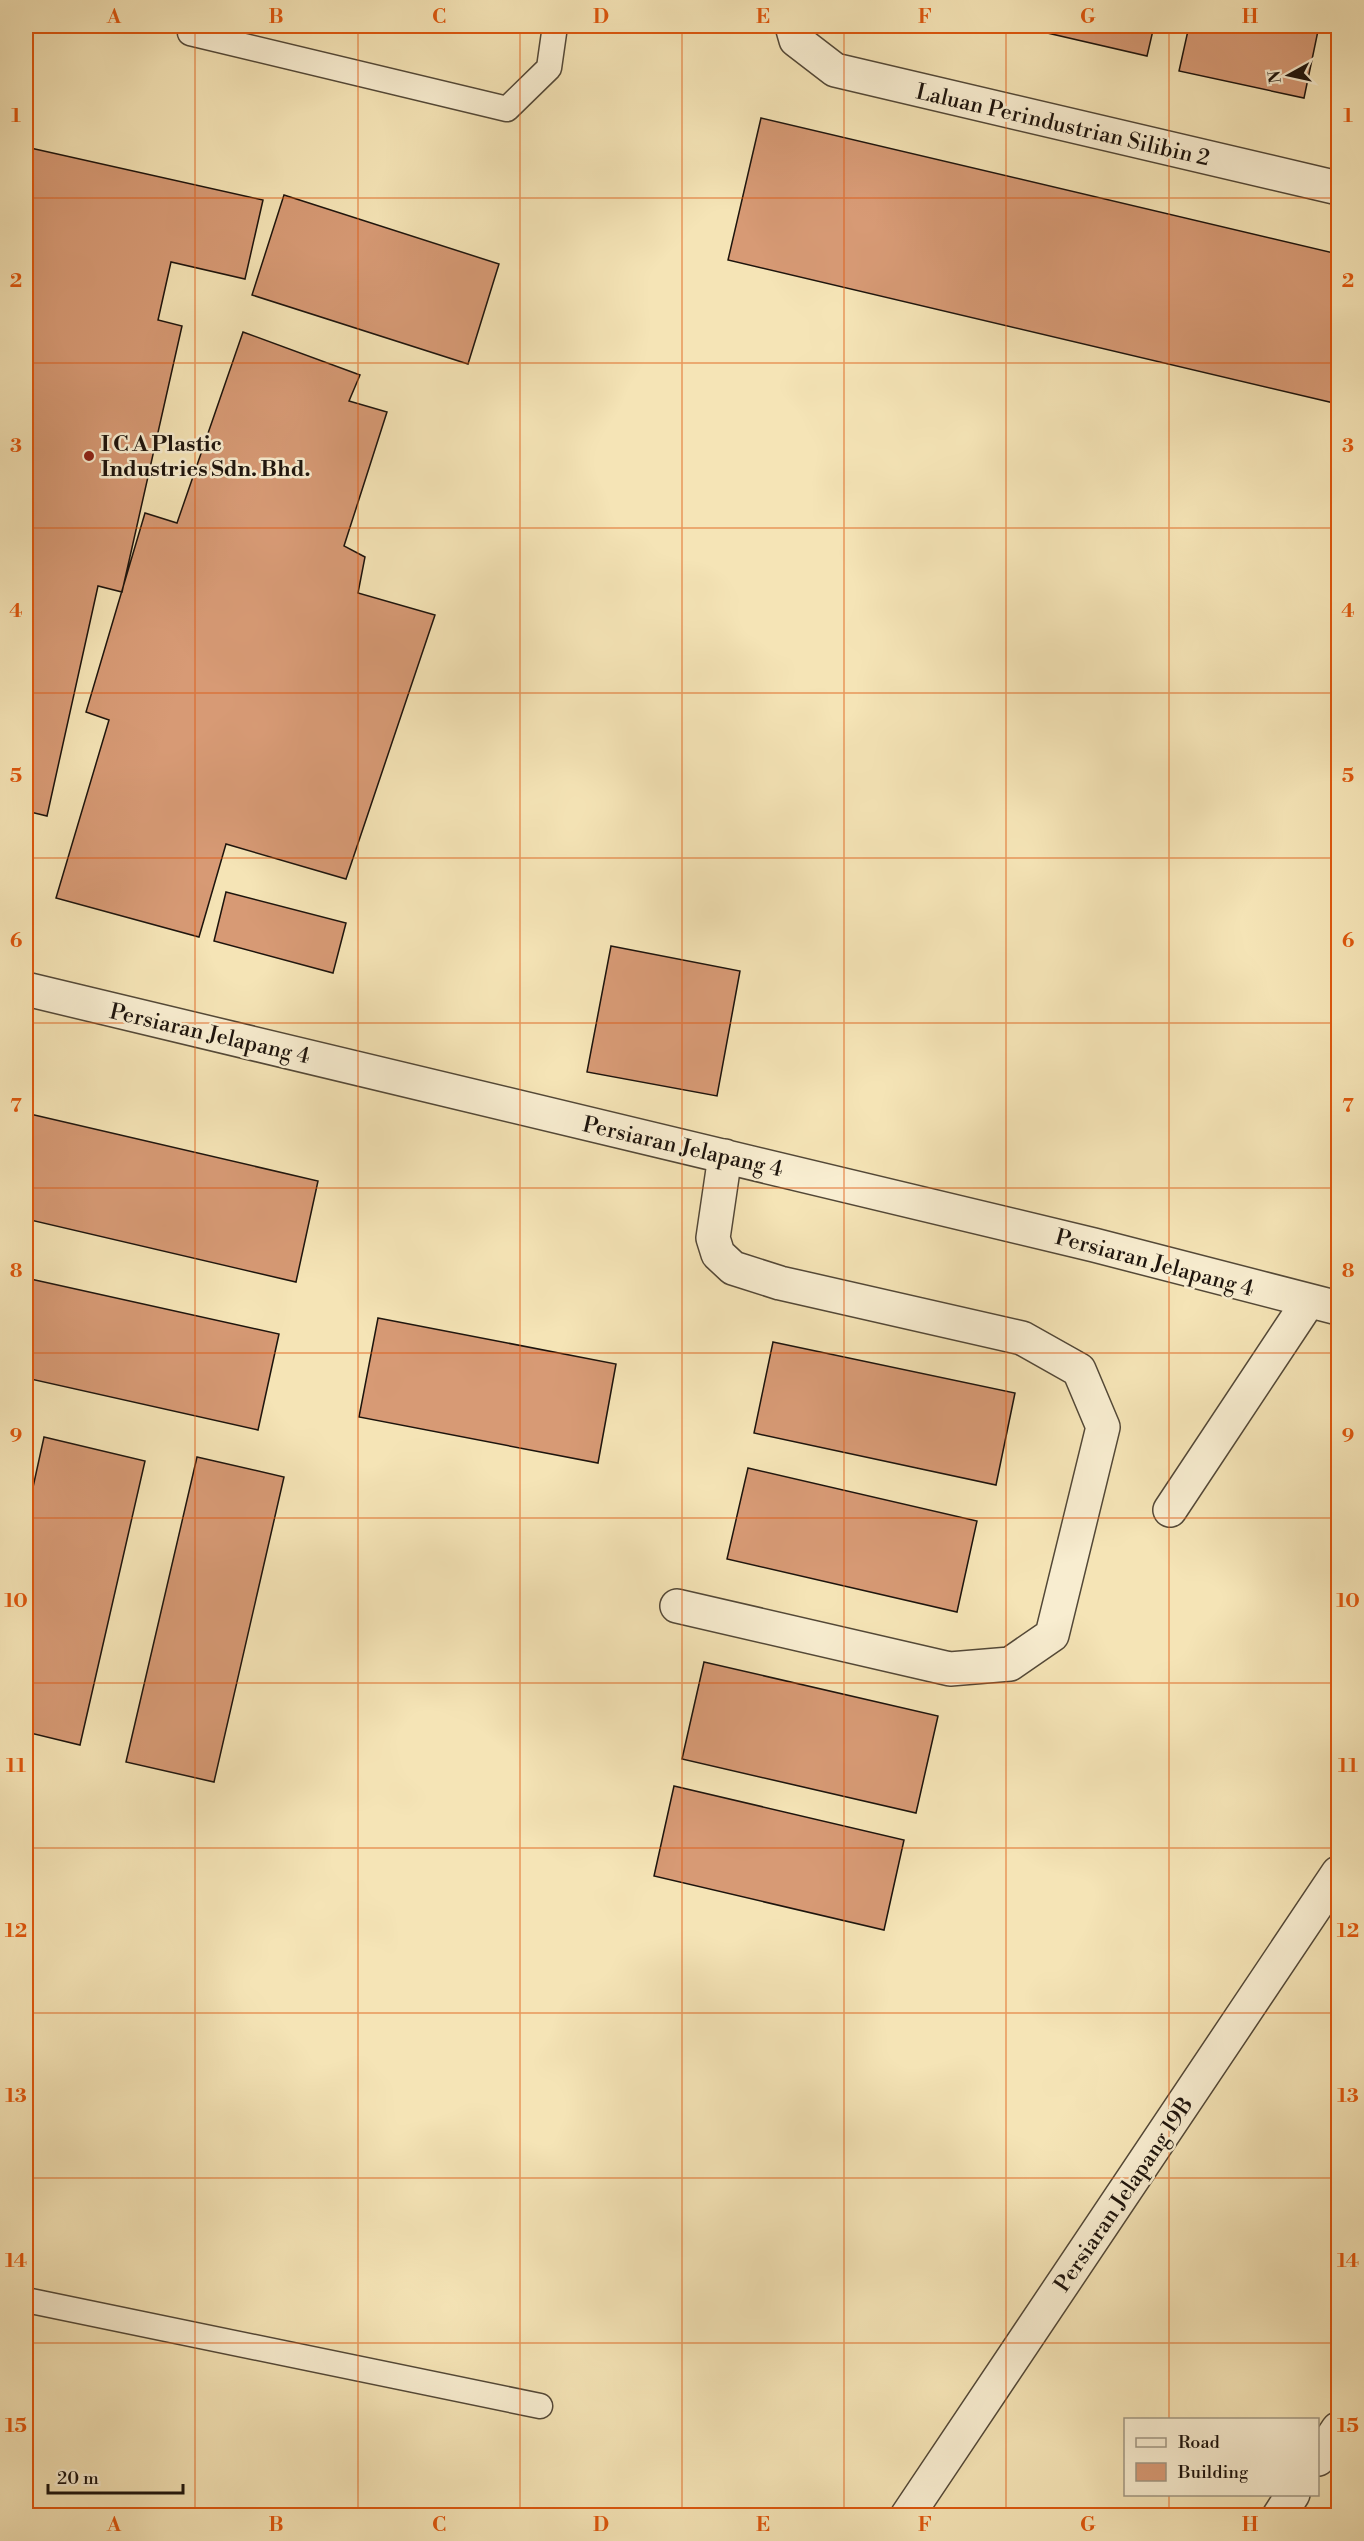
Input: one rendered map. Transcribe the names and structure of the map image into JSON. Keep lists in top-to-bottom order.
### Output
{
  "streets": {
    "street": ["Laluan Perindustrian Silibin 2", "Persiaran Jelapang 4", "Persiaran Jelapang 19B"]
  },
  "places": ["I C A Plastic Industries Sdn. Bhd."],
  "legend": ["Road", "Building"],
  "scale_bar": "20 m",
  "north": "left",
  "grid": {
    "columns": [
      "A",
      "B",
      "C",
      "D",
      "E",
      "F",
      "G",
      "H"
    ],
    "rows": [
      "1",
      "2",
      "3",
      "4",
      "5",
      "6",
      "7",
      "8",
      "9",
      "10",
      "11",
      "12",
      "13",
      "14",
      "15"
    ]
  }
}
